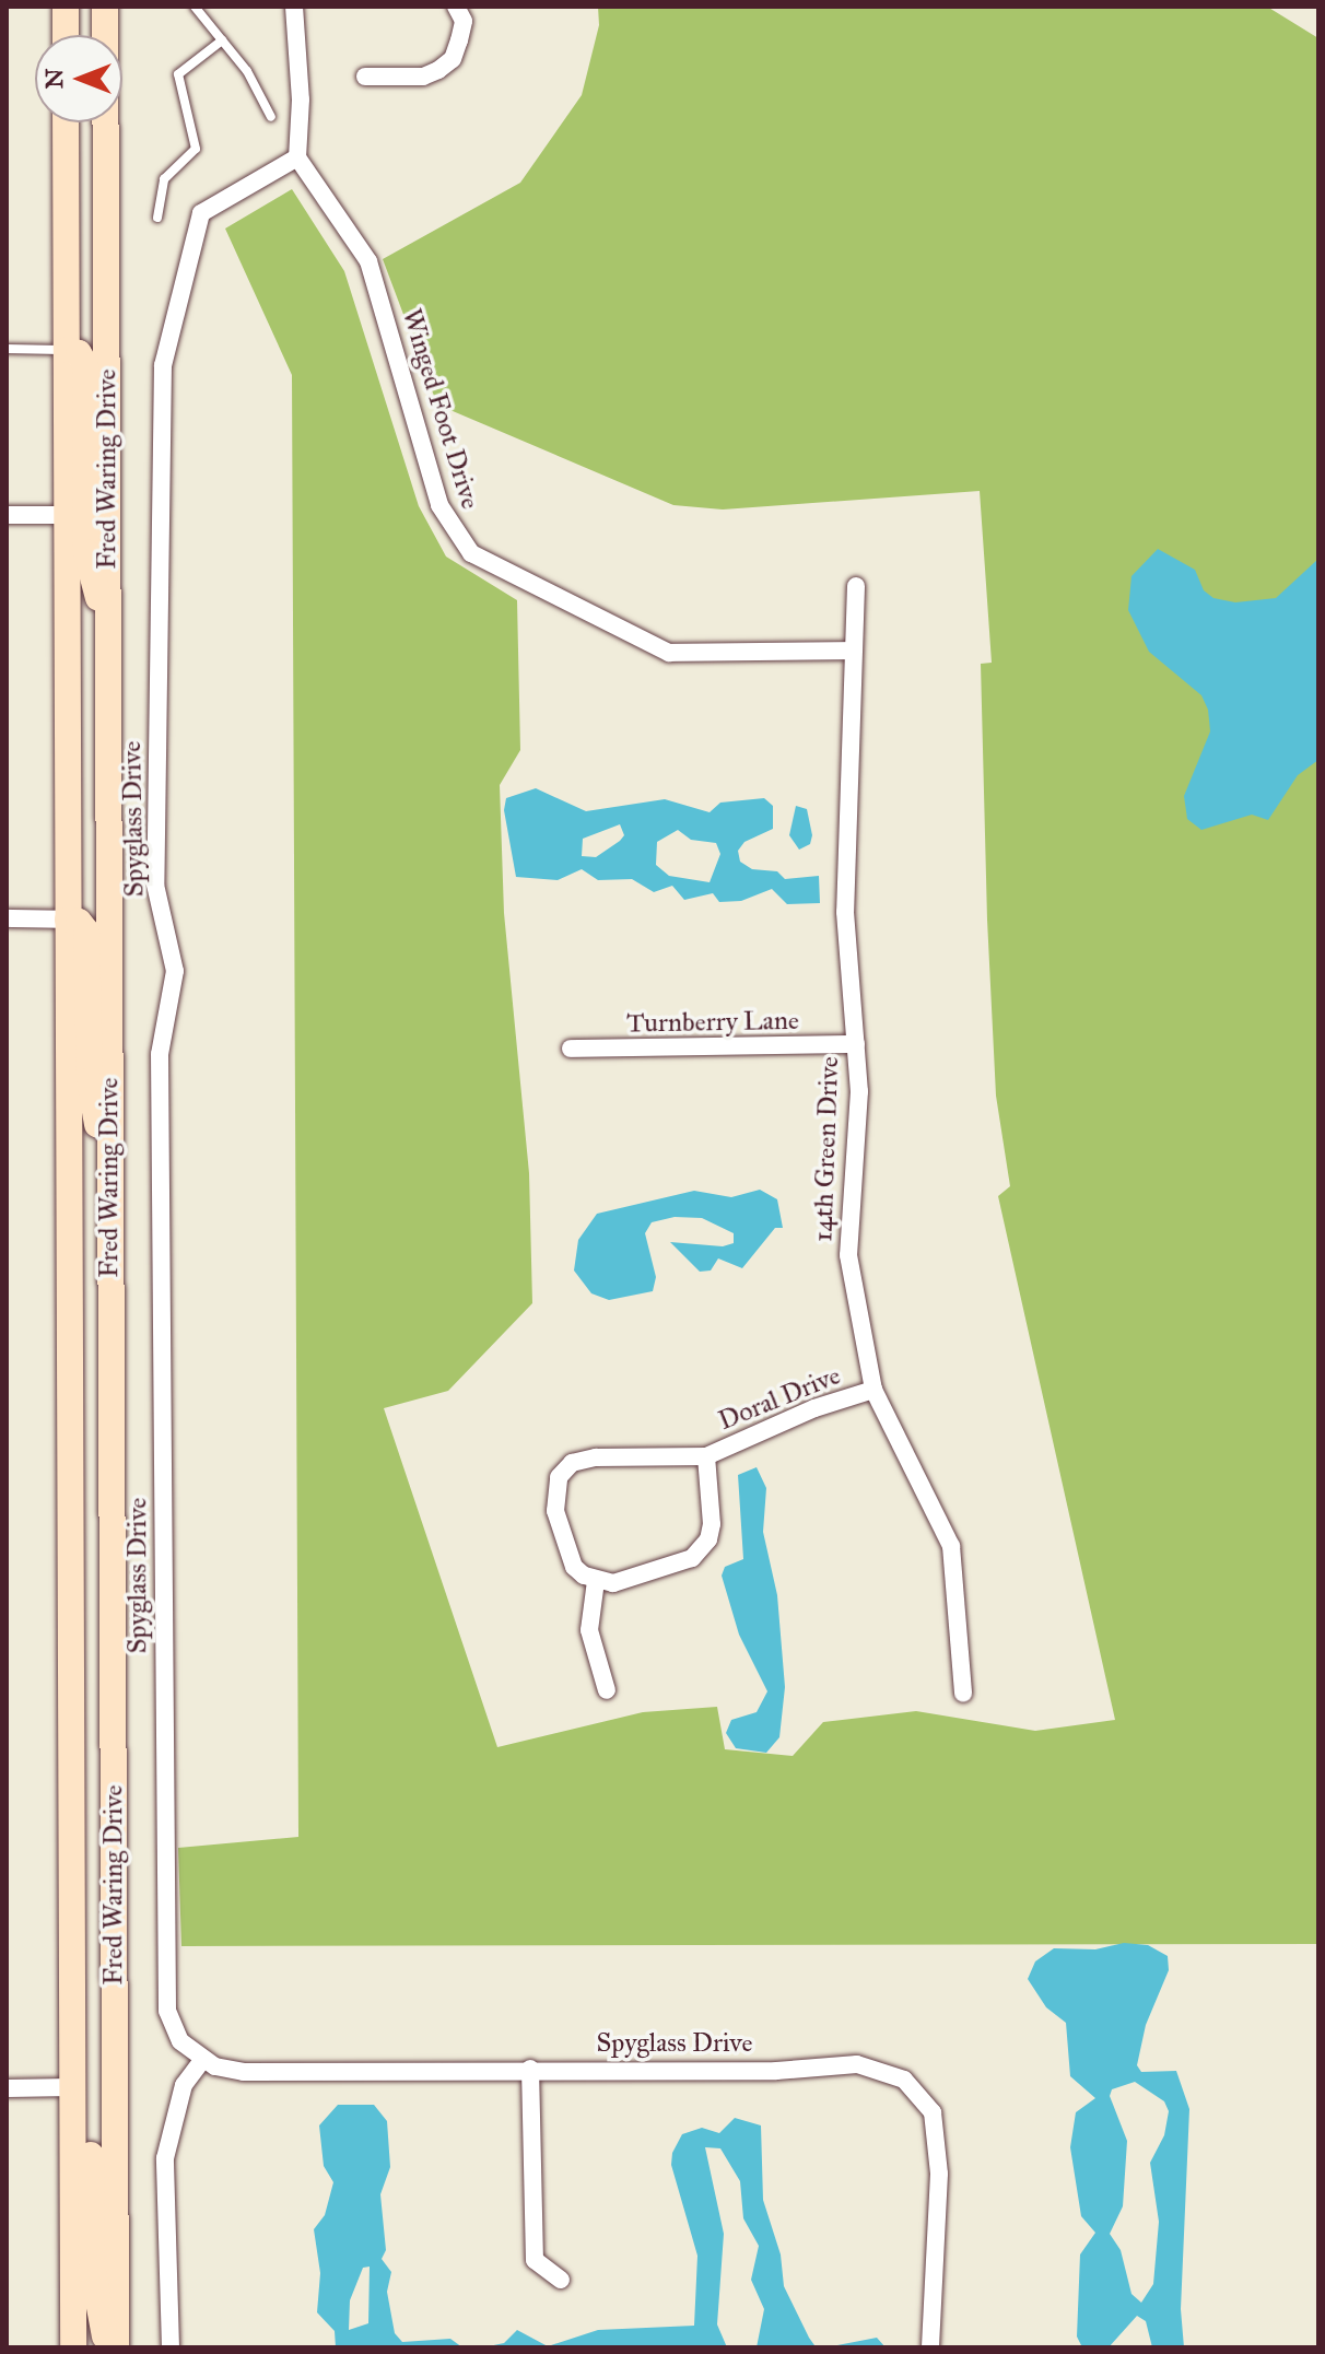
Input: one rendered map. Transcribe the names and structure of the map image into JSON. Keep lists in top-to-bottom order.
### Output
{
  "streets": {
    "main road": ["Fred Waring Drive"],
    "street": [
      "Winged Foot Drive",
      "Spyglass Drive",
      "Turnberry Lane",
      "14th Green Drive",
      "Doral Drive"
    ]
  },
  "crossings": [
    ["Winged Foot Drive", "Spyglass Drive"],
    ["Winged Foot Drive", "14th Green Drive"],
    ["Turnberry Lane", "14th Green Drive"],
    ["14th Green Drive", "Doral Drive"]
  ],
  "north": "left"
}
